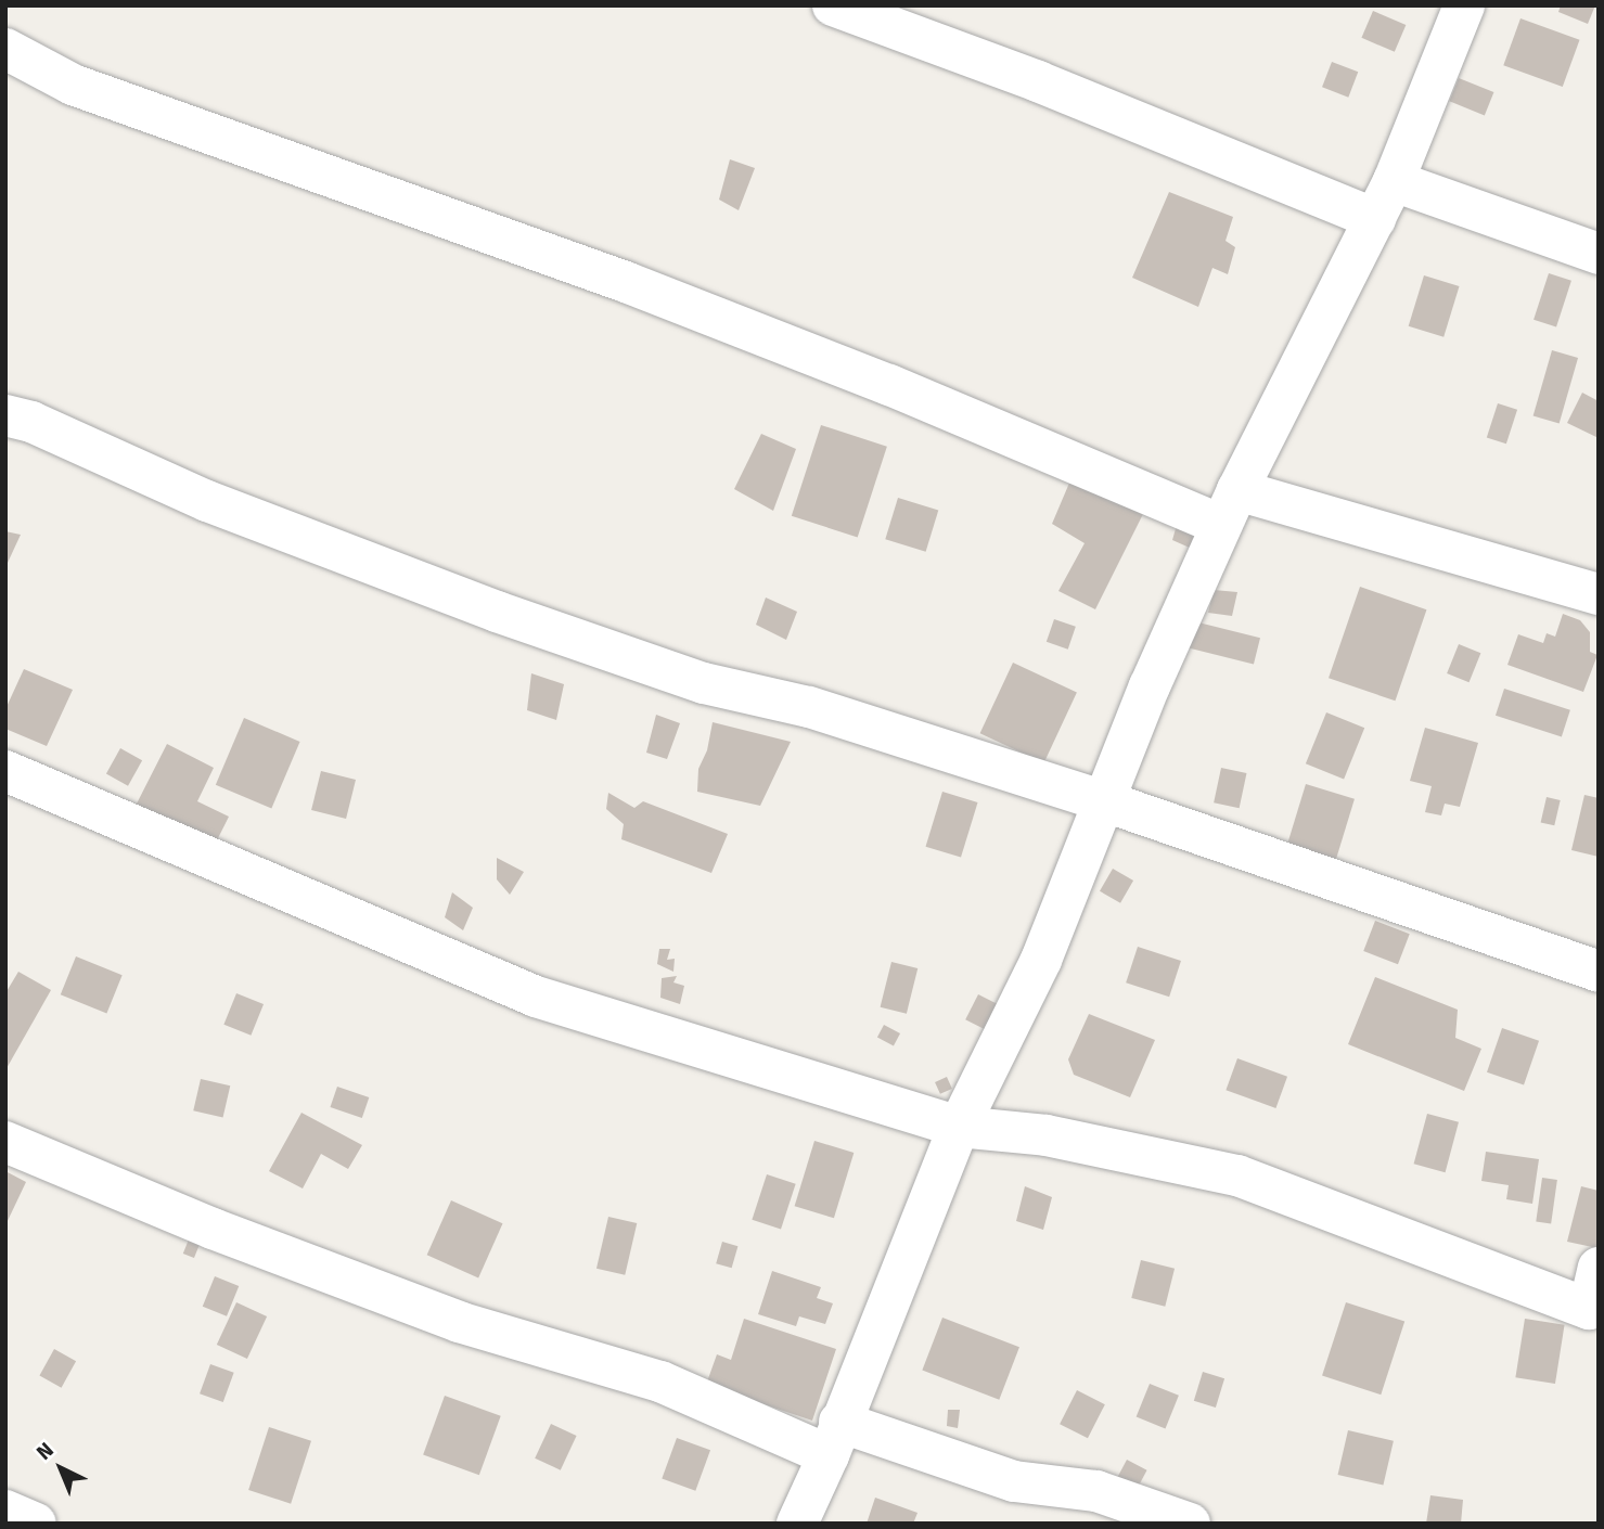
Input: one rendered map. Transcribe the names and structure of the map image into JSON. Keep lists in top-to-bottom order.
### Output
{
  "north": "top left"
}
